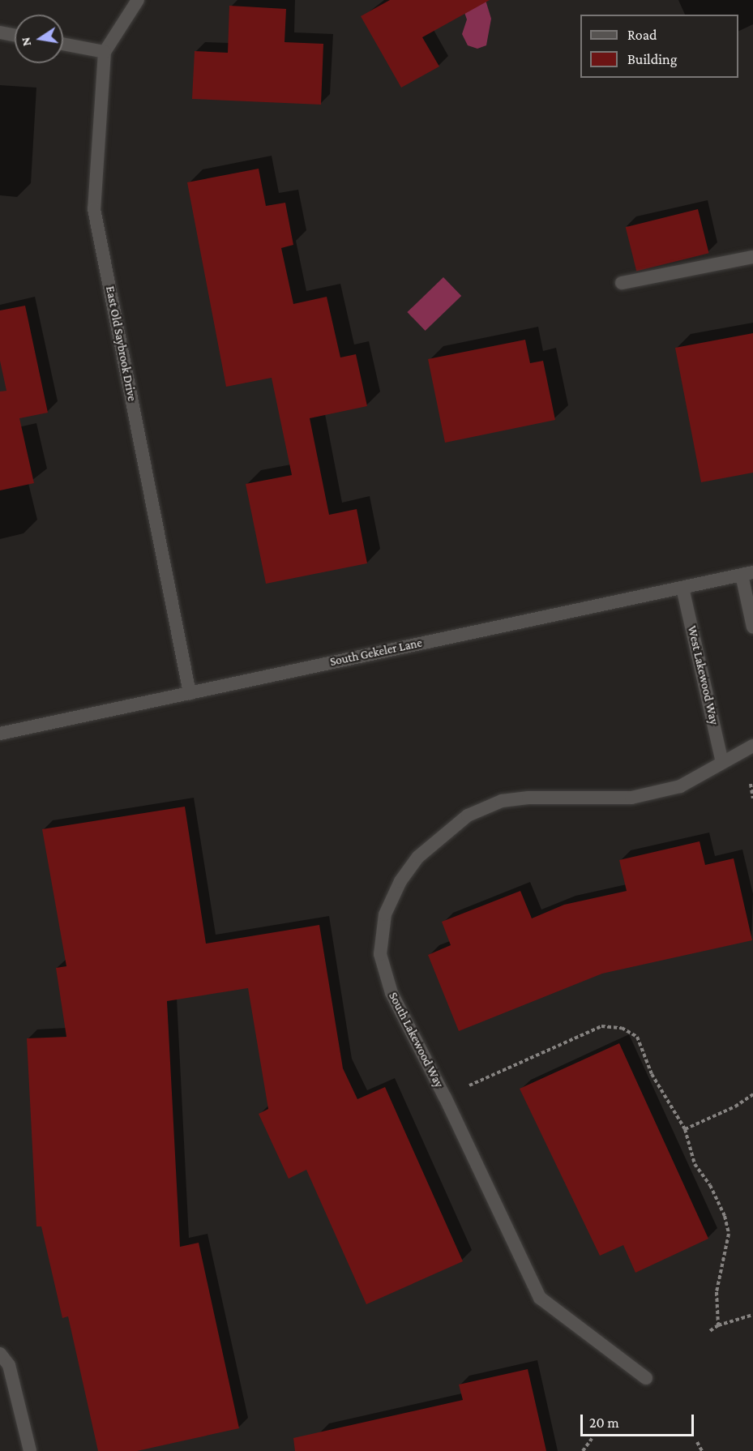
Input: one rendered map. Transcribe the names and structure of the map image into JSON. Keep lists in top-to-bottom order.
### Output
{
  "streets": {
    "street": [
      "East Old Saybrook Drive",
      "South Gekeler Lane",
      "West Lakewood Way",
      "South Lakewood Way"
    ]
  },
  "crossings": [
    ["East Old Saybrook Drive", "South Gekeler Lane"],
    ["South Gekeler Lane", "West Lakewood Way"],
    ["West Lakewood Way", "South Lakewood Way"]
  ],
  "legend": ["Road", "Building"],
  "scale_bar": "20 m",
  "north": "left"
}
